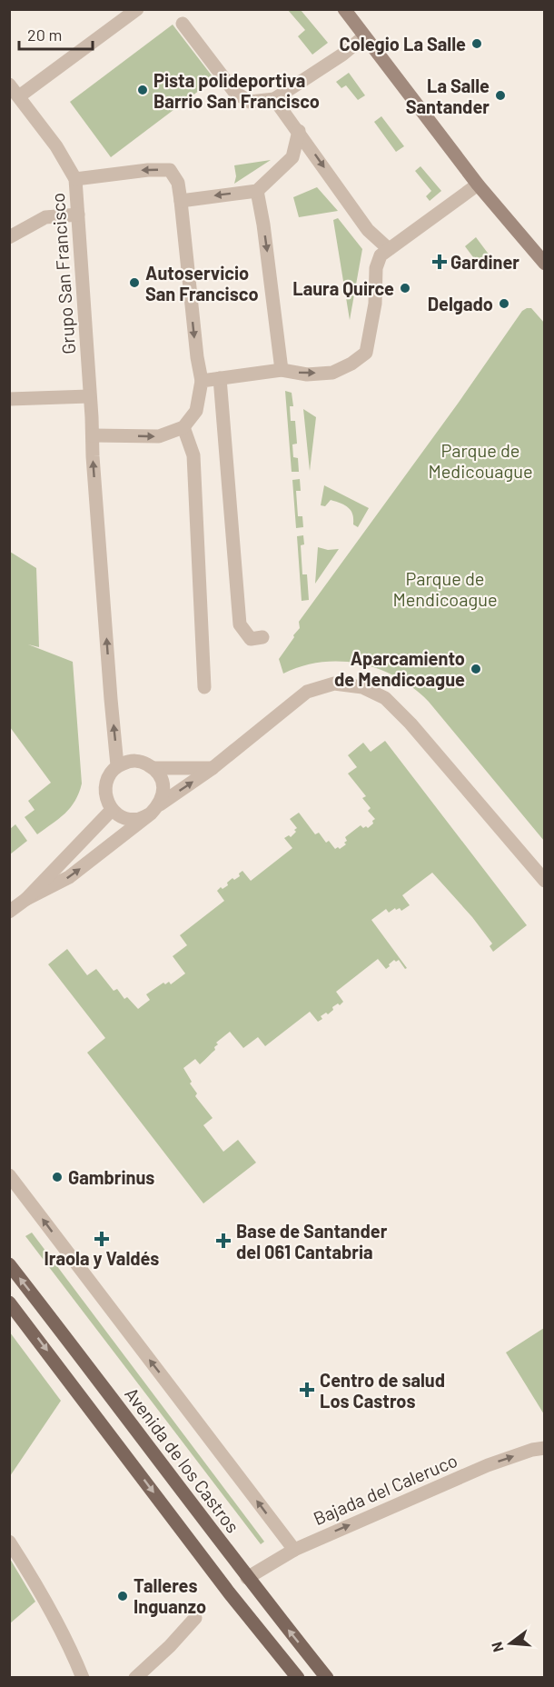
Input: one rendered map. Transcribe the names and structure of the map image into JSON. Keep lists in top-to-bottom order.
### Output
{
  "streets": {
    "main road": ["Avenida de los Castros"],
    "street": ["Grupo San Francisco", "Bajada del Caleruco"]
  },
  "crossings": [
    ["Avenida de los Castros", "Bajada del Caleruco"]
  ],
  "one_way": ["Avenida de los Castros", "Bajada del Caleruco"],
  "parks": ["Parque de Medicouague", "Parque de Mendicoague"],
  "places": {
    "other": [
      "Colegio La Salle",
      "Pista polideportiva Barrio San Francisco",
      "La Salle Santander",
      "Autoservicio San Francisco",
      "Laura Quirce",
      "Delgado",
      "Aparcamiento de Mendicoague",
      "Gambrinus",
      "Talleres Inguanzo"
    ],
    "health": [
      "Gardiner",
      "Iraola y Valdés",
      "Base de Santander del 061 Cantabria",
      "Centro de salud Los Castros"
    ]
  },
  "scale_bar": "20 m",
  "north": "left"
}
